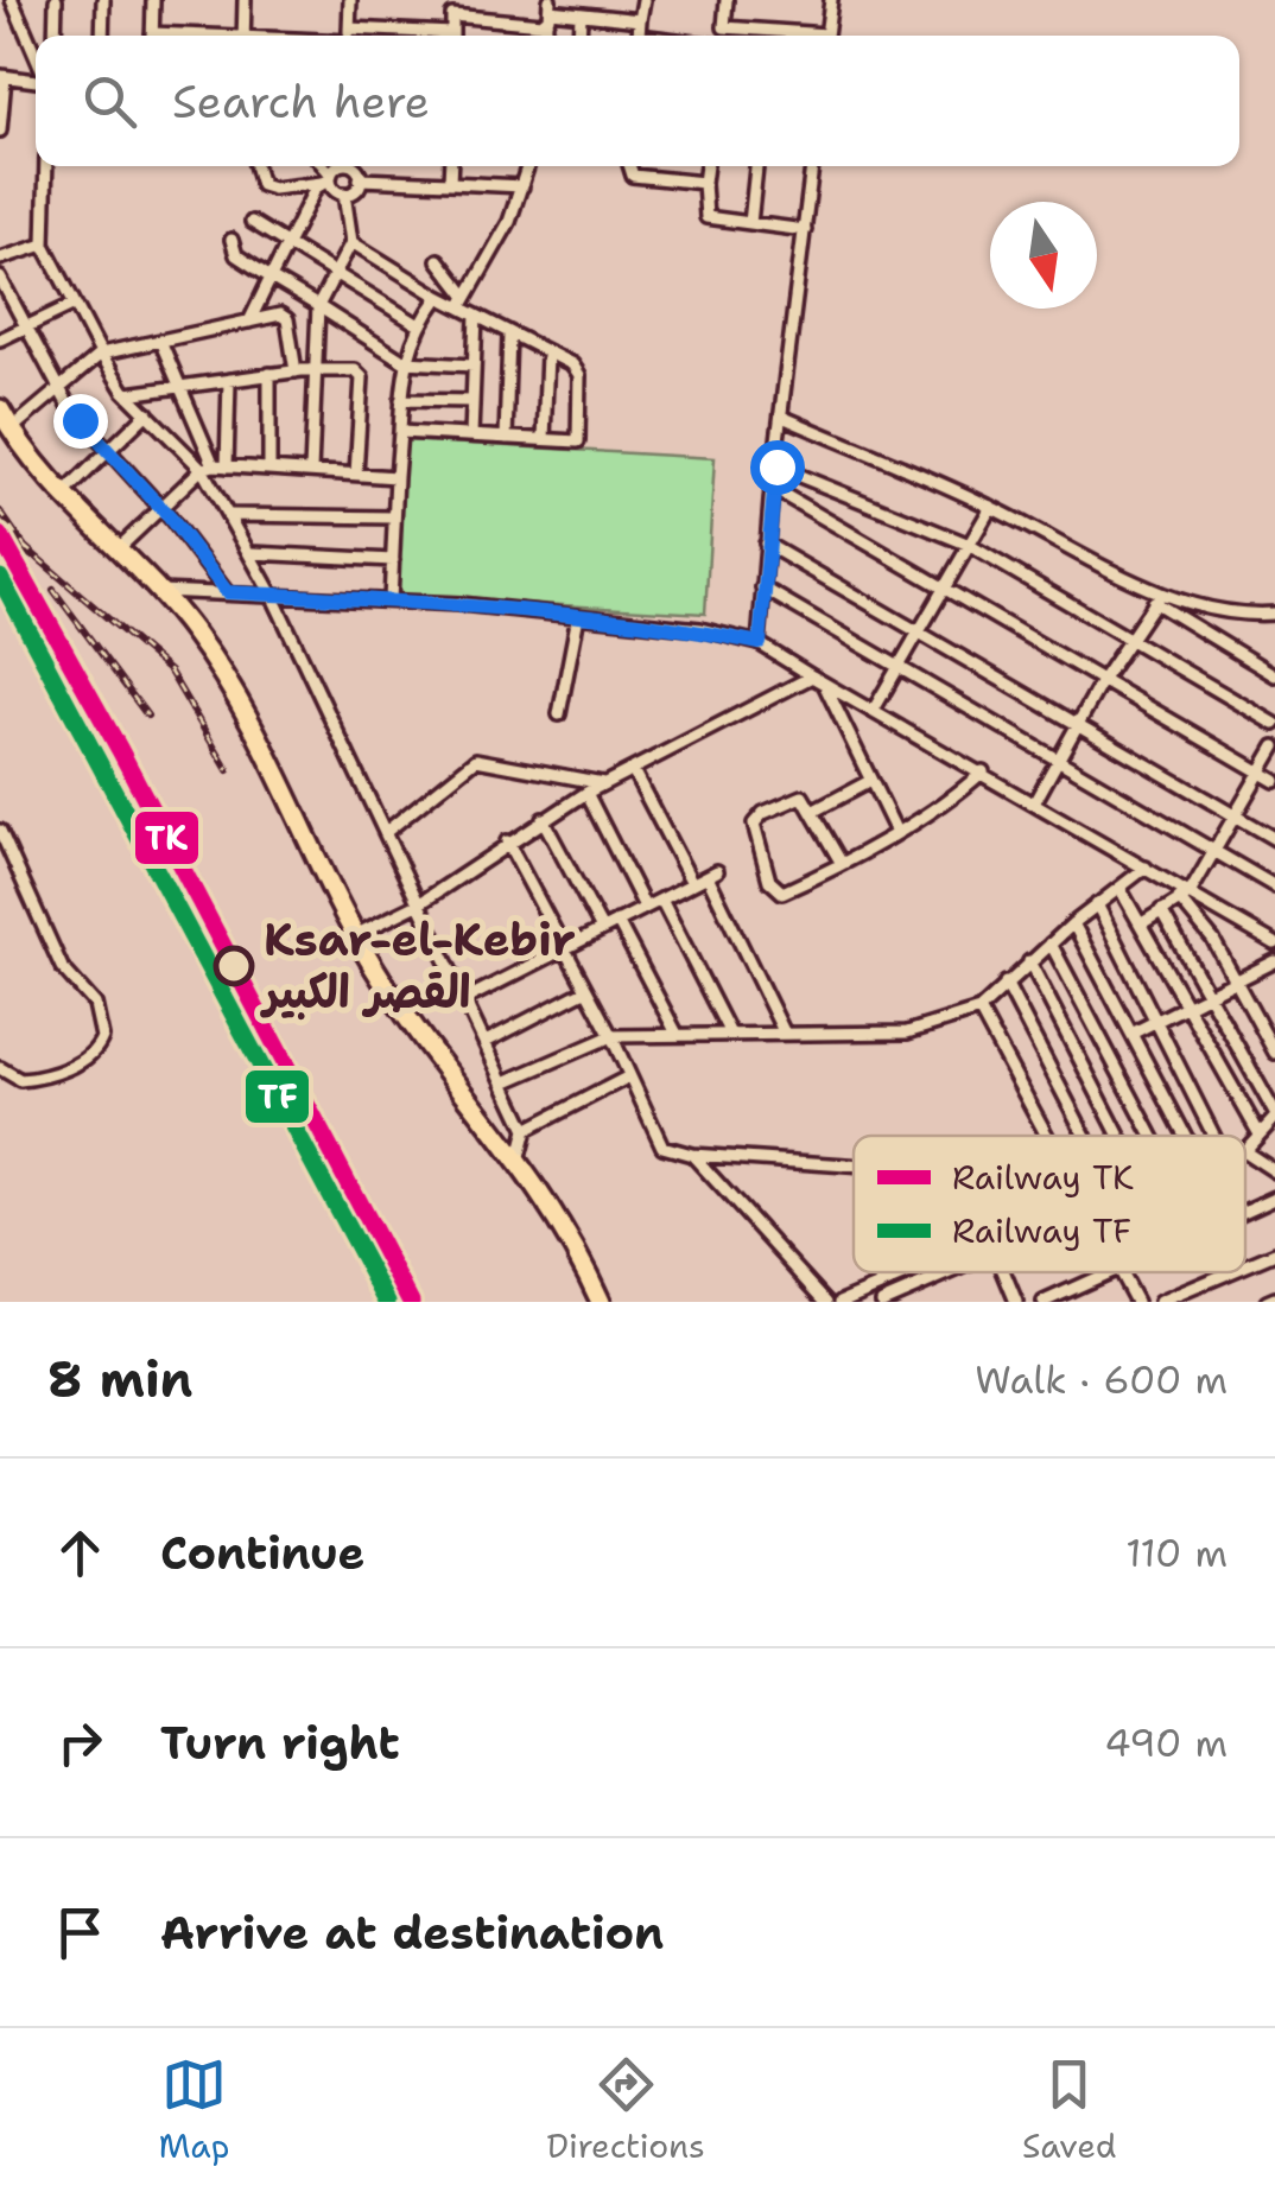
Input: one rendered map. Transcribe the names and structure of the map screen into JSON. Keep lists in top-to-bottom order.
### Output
{
  "places": ["Ksar-el-Kebir القصر الكبير"],
  "lines": ["rail line TK", "rail line TF"],
  "legend": ["Railway TK", "Railway TF"],
  "north": "bottom",
  "page": {
    "search": "Search here",
    "heading": ["8 min", "Walk · 600 m"],
    "list": [
      ["Continue", "110 m"],
      ["Turn right", "490 m"],
      "Arrive at destination"
    ],
    "nav": ["Map", "Directions", "Saved"]
  }
}
